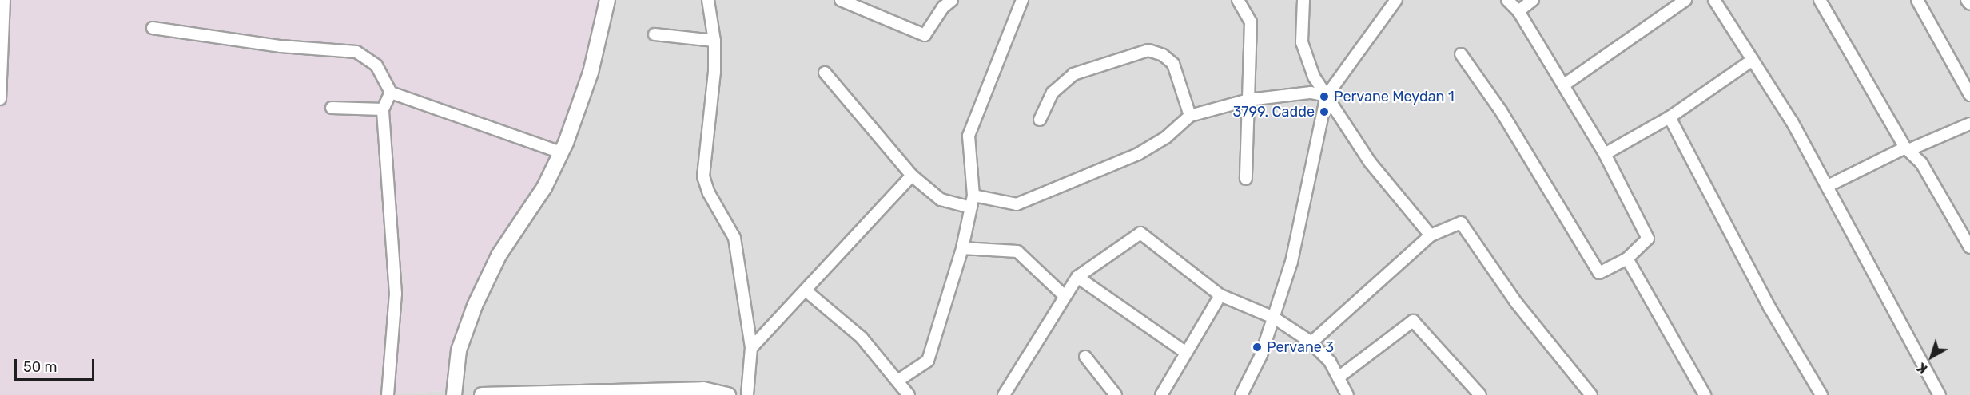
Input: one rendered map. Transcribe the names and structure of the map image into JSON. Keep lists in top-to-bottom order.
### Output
{
  "places": ["Pervane Meydan 1", "3799. Cadde", "Pervane 3"],
  "scale_bar": "50 m",
  "north": "bottom left"
}
